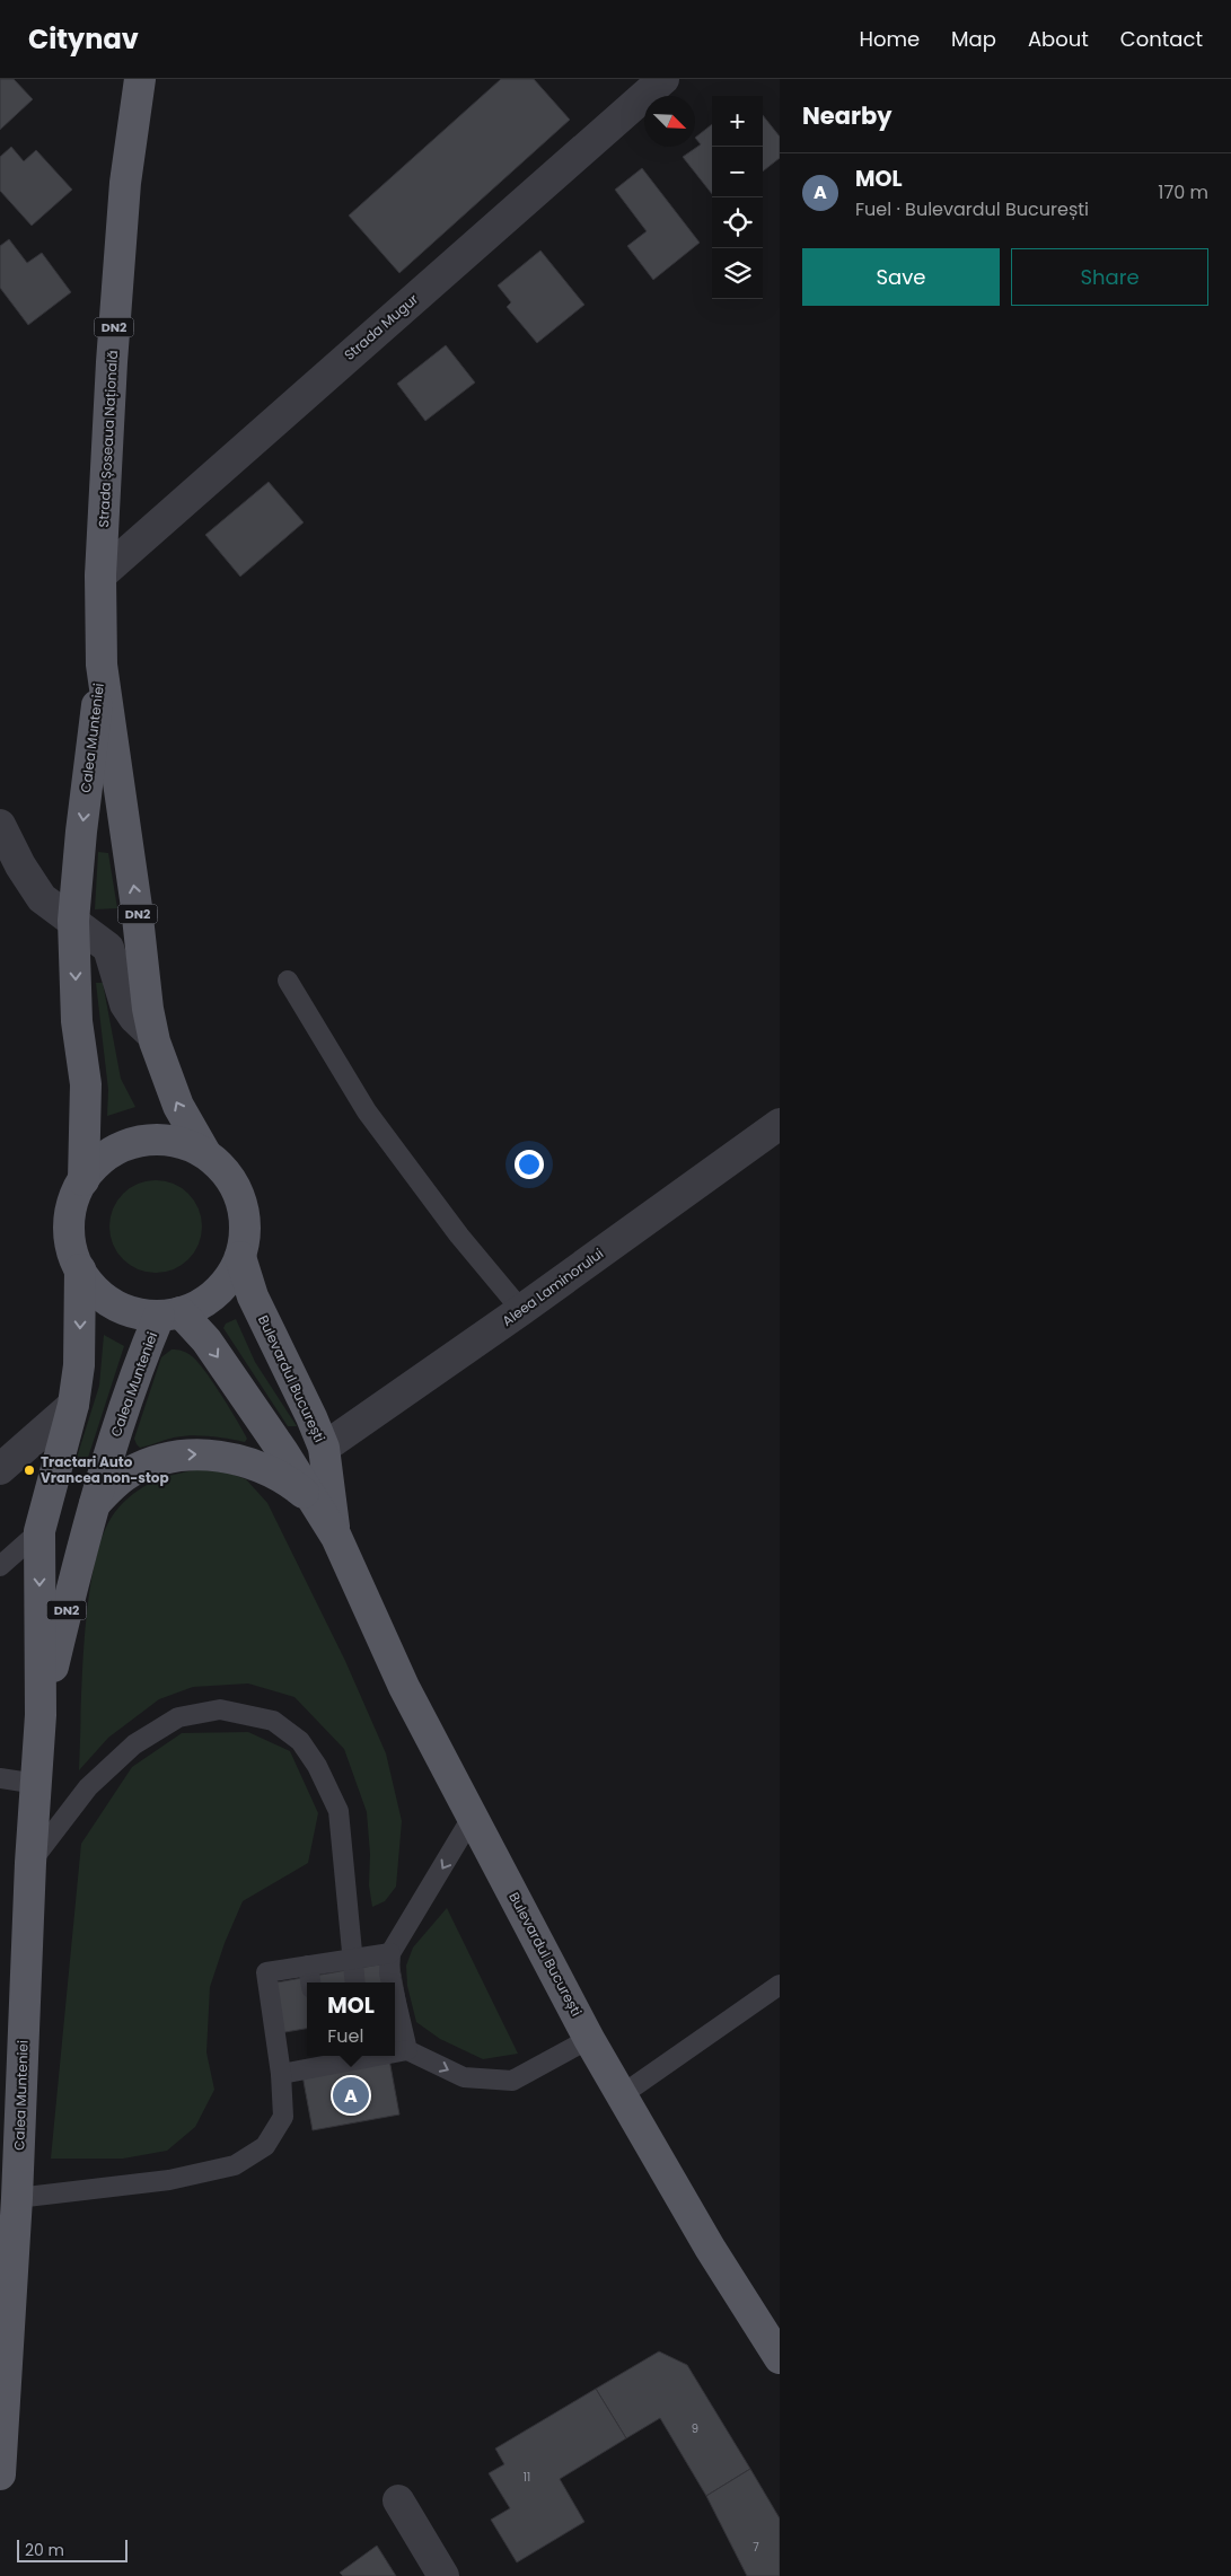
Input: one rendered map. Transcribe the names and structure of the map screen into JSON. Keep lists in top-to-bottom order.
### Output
{
  "streets": {
    "main road": [
      "DN2",
      "Strada Șoseaua Națională",
      "Calea Munteniei",
      "Bulevardul București"
    ],
    "street": ["Strada Mugur", "Aleea Laminorului"]
  },
  "crossings": [
    ["Strada Mugur", "Strada Șoseaua Națională"],
    ["Strada Șoseaua Națională", "Calea Munteniei"],
    ["Calea Munteniei", "Bulevardul București"],
    ["Aleea Laminorului", "Bulevardul București"]
  ],
  "places": ["Tractari Auto Vrancea non-stop"],
  "house_numbers": ["9", "11", "7"],
  "scale_bar": "20 m",
  "north": "bottom right",
  "page": {
    "header": "Citynav",
    "nav": [
      "Home",
      "Map",
      "About",
      "Contact"
    ],
    "heading": "Nearby",
    "map_buttons": ["+", "−"],
    "list": [
      {
        "mark": "A",
        "name": "MOL",
        "note": "Fuel · Bulevardul București",
        "value": "170 m"
      }
    ],
    "buttons": ["Save", "Share"],
    "popup": ["MOL", "Fuel"],
    "pins": "A",
    "scale": "20 m"
  }
}
